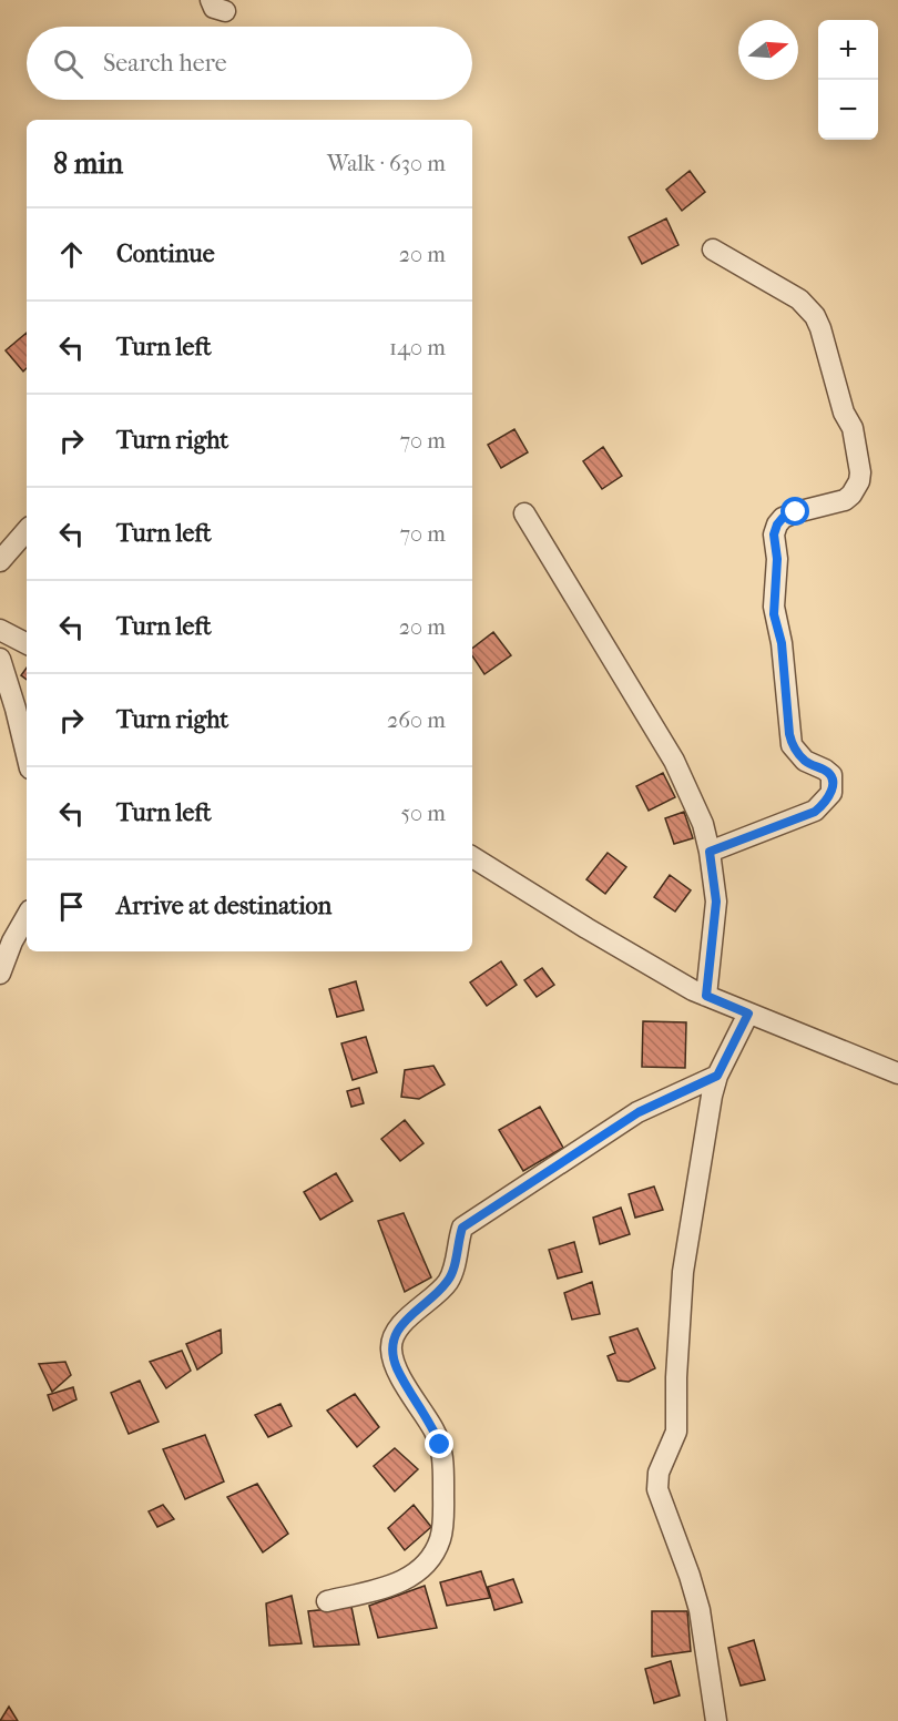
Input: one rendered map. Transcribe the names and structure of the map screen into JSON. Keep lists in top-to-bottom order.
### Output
{
  "north": "right",
  "page": {
    "map_buttons": ["+", "−"],
    "search": "Search here",
    "heading": ["8 min", "Walk · 630 m"],
    "list": [
      ["Continue", "20 m"],
      ["Turn left", "140 m"],
      ["Turn right", "70 m"],
      ["Turn left", "70 m"],
      ["Turn left", "20 m"],
      ["Turn right", "260 m"],
      ["Turn left", "50 m"],
      "Arrive at destination"
    ]
  }
}
